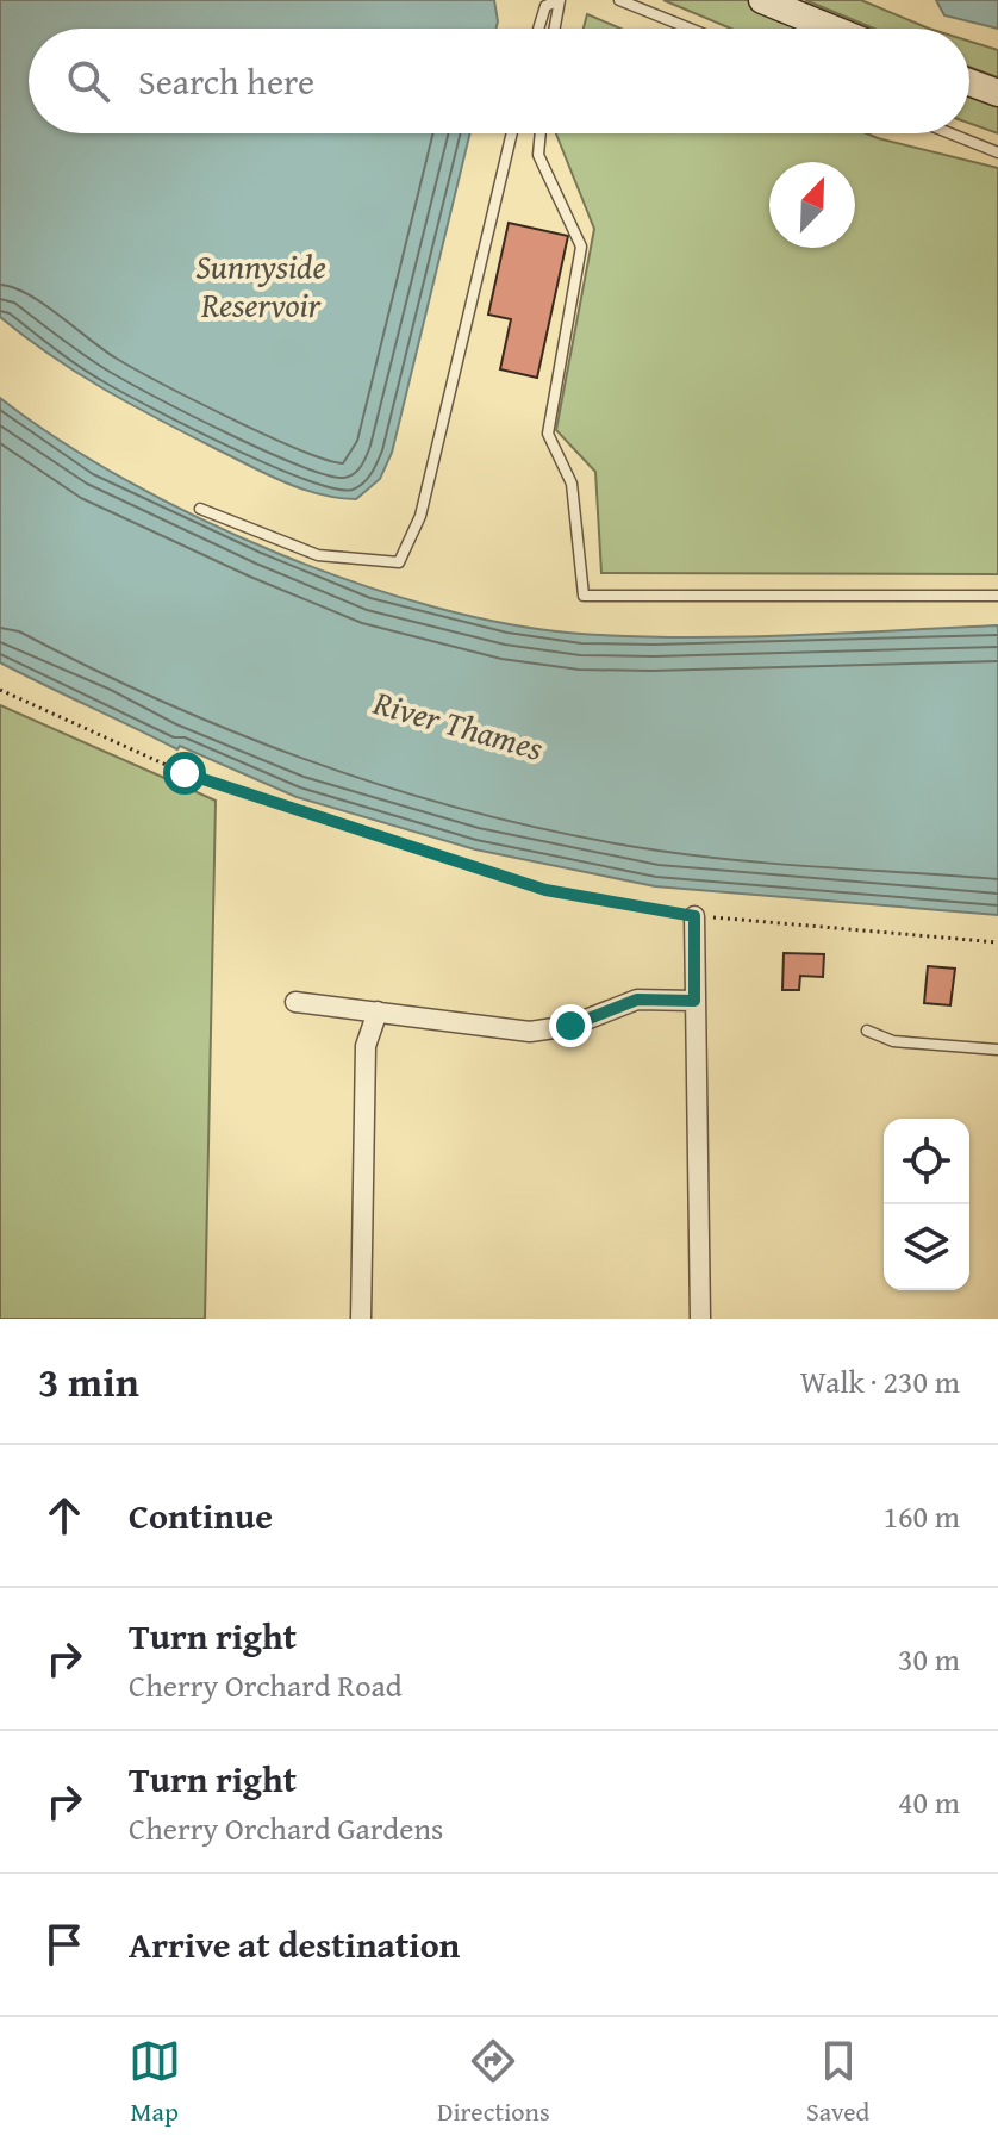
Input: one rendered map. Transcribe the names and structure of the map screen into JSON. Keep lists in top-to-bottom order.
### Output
{
  "water": ["Sunnyside Reservoir", "River Thames"],
  "north": "top right",
  "page": {
    "search": "Search here",
    "heading": ["3 min", "Walk · 230 m"],
    "list": [
      ["Continue", "160 m"],
      ["Turn right", "Cherry Orchard Road", "30 m"],
      ["Turn right", "Cherry Orchard Gardens", "40 m"],
      "Arrive at destination"
    ],
    "nav": ["Map", "Directions", "Saved"]
  }
}
